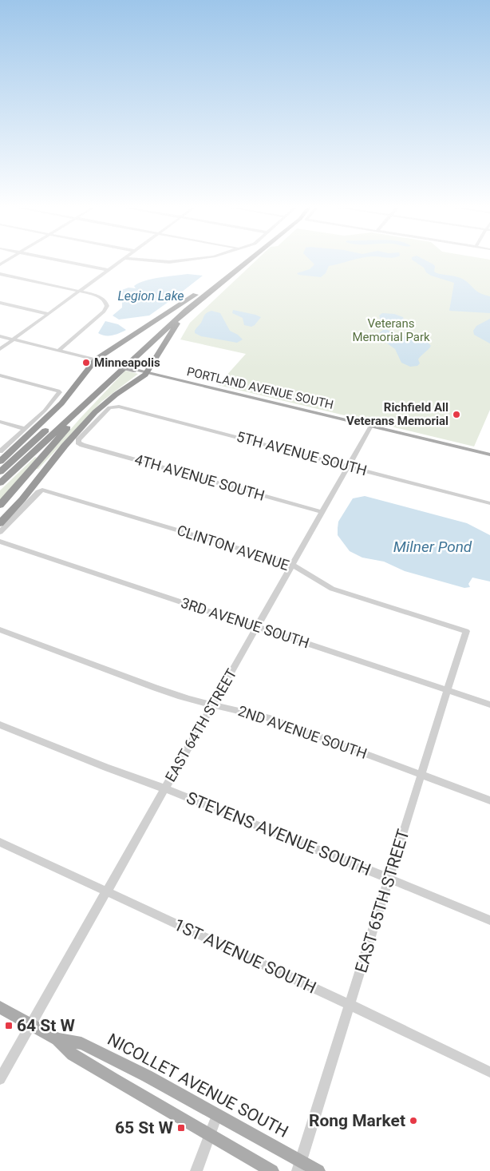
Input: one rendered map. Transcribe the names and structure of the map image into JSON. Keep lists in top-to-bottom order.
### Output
{
  "streets": {
    "main road": ["PORTLAND AVENUE SOUTH", "NICOLLET AVENUE SOUTH"],
    "street": [
      "5TH AVENUE SOUTH",
      "4TH AVENUE SOUTH",
      "CLINTON AVENUE",
      "3RD AVENUE SOUTH",
      "EAST 64TH STREET",
      "2ND AVENUE SOUTH",
      "STEVENS AVENUE SOUTH",
      "EAST 65TH STREET",
      "1ST AVENUE SOUTH"
    ]
  },
  "crossings": [
    ["PORTLAND AVENUE SOUTH", "EAST 64TH STREET"],
    ["5TH AVENUE SOUTH", "4TH AVENUE SOUTH"],
    ["5TH AVENUE SOUTH", "EAST 64TH STREET"],
    ["4TH AVENUE SOUTH", "EAST 64TH STREET"],
    ["CLINTON AVENUE", "EAST 64TH STREET"],
    ["CLINTON AVENUE", "EAST 65TH STREET"],
    ["3RD AVENUE SOUTH", "EAST 64TH STREET"],
    ["3RD AVENUE SOUTH", "EAST 65TH STREET"],
    ["EAST 64TH STREET", "2ND AVENUE SOUTH"],
    ["EAST 64TH STREET", "STEVENS AVENUE SOUTH"],
    ["EAST 64TH STREET", "1ST AVENUE SOUTH"],
    ["EAST 64TH STREET", "NICOLLET AVENUE SOUTH"],
    ["2ND AVENUE SOUTH", "EAST 65TH STREET"],
    ["STEVENS AVENUE SOUTH", "EAST 65TH STREET"],
    ["EAST 65TH STREET", "1ST AVENUE SOUTH"],
    ["EAST 65TH STREET", "NICOLLET AVENUE SOUTH"]
  ],
  "water": ["Legion Lake", "Milner Pond"],
  "parks": ["Veterans Memorial Park"],
  "places": {
    "other": ["Minneapolis", "Richfield All Veterans Memorial", "Rong Market"],
    "transit": ["64 St W", "65 St W"]
  }
}
